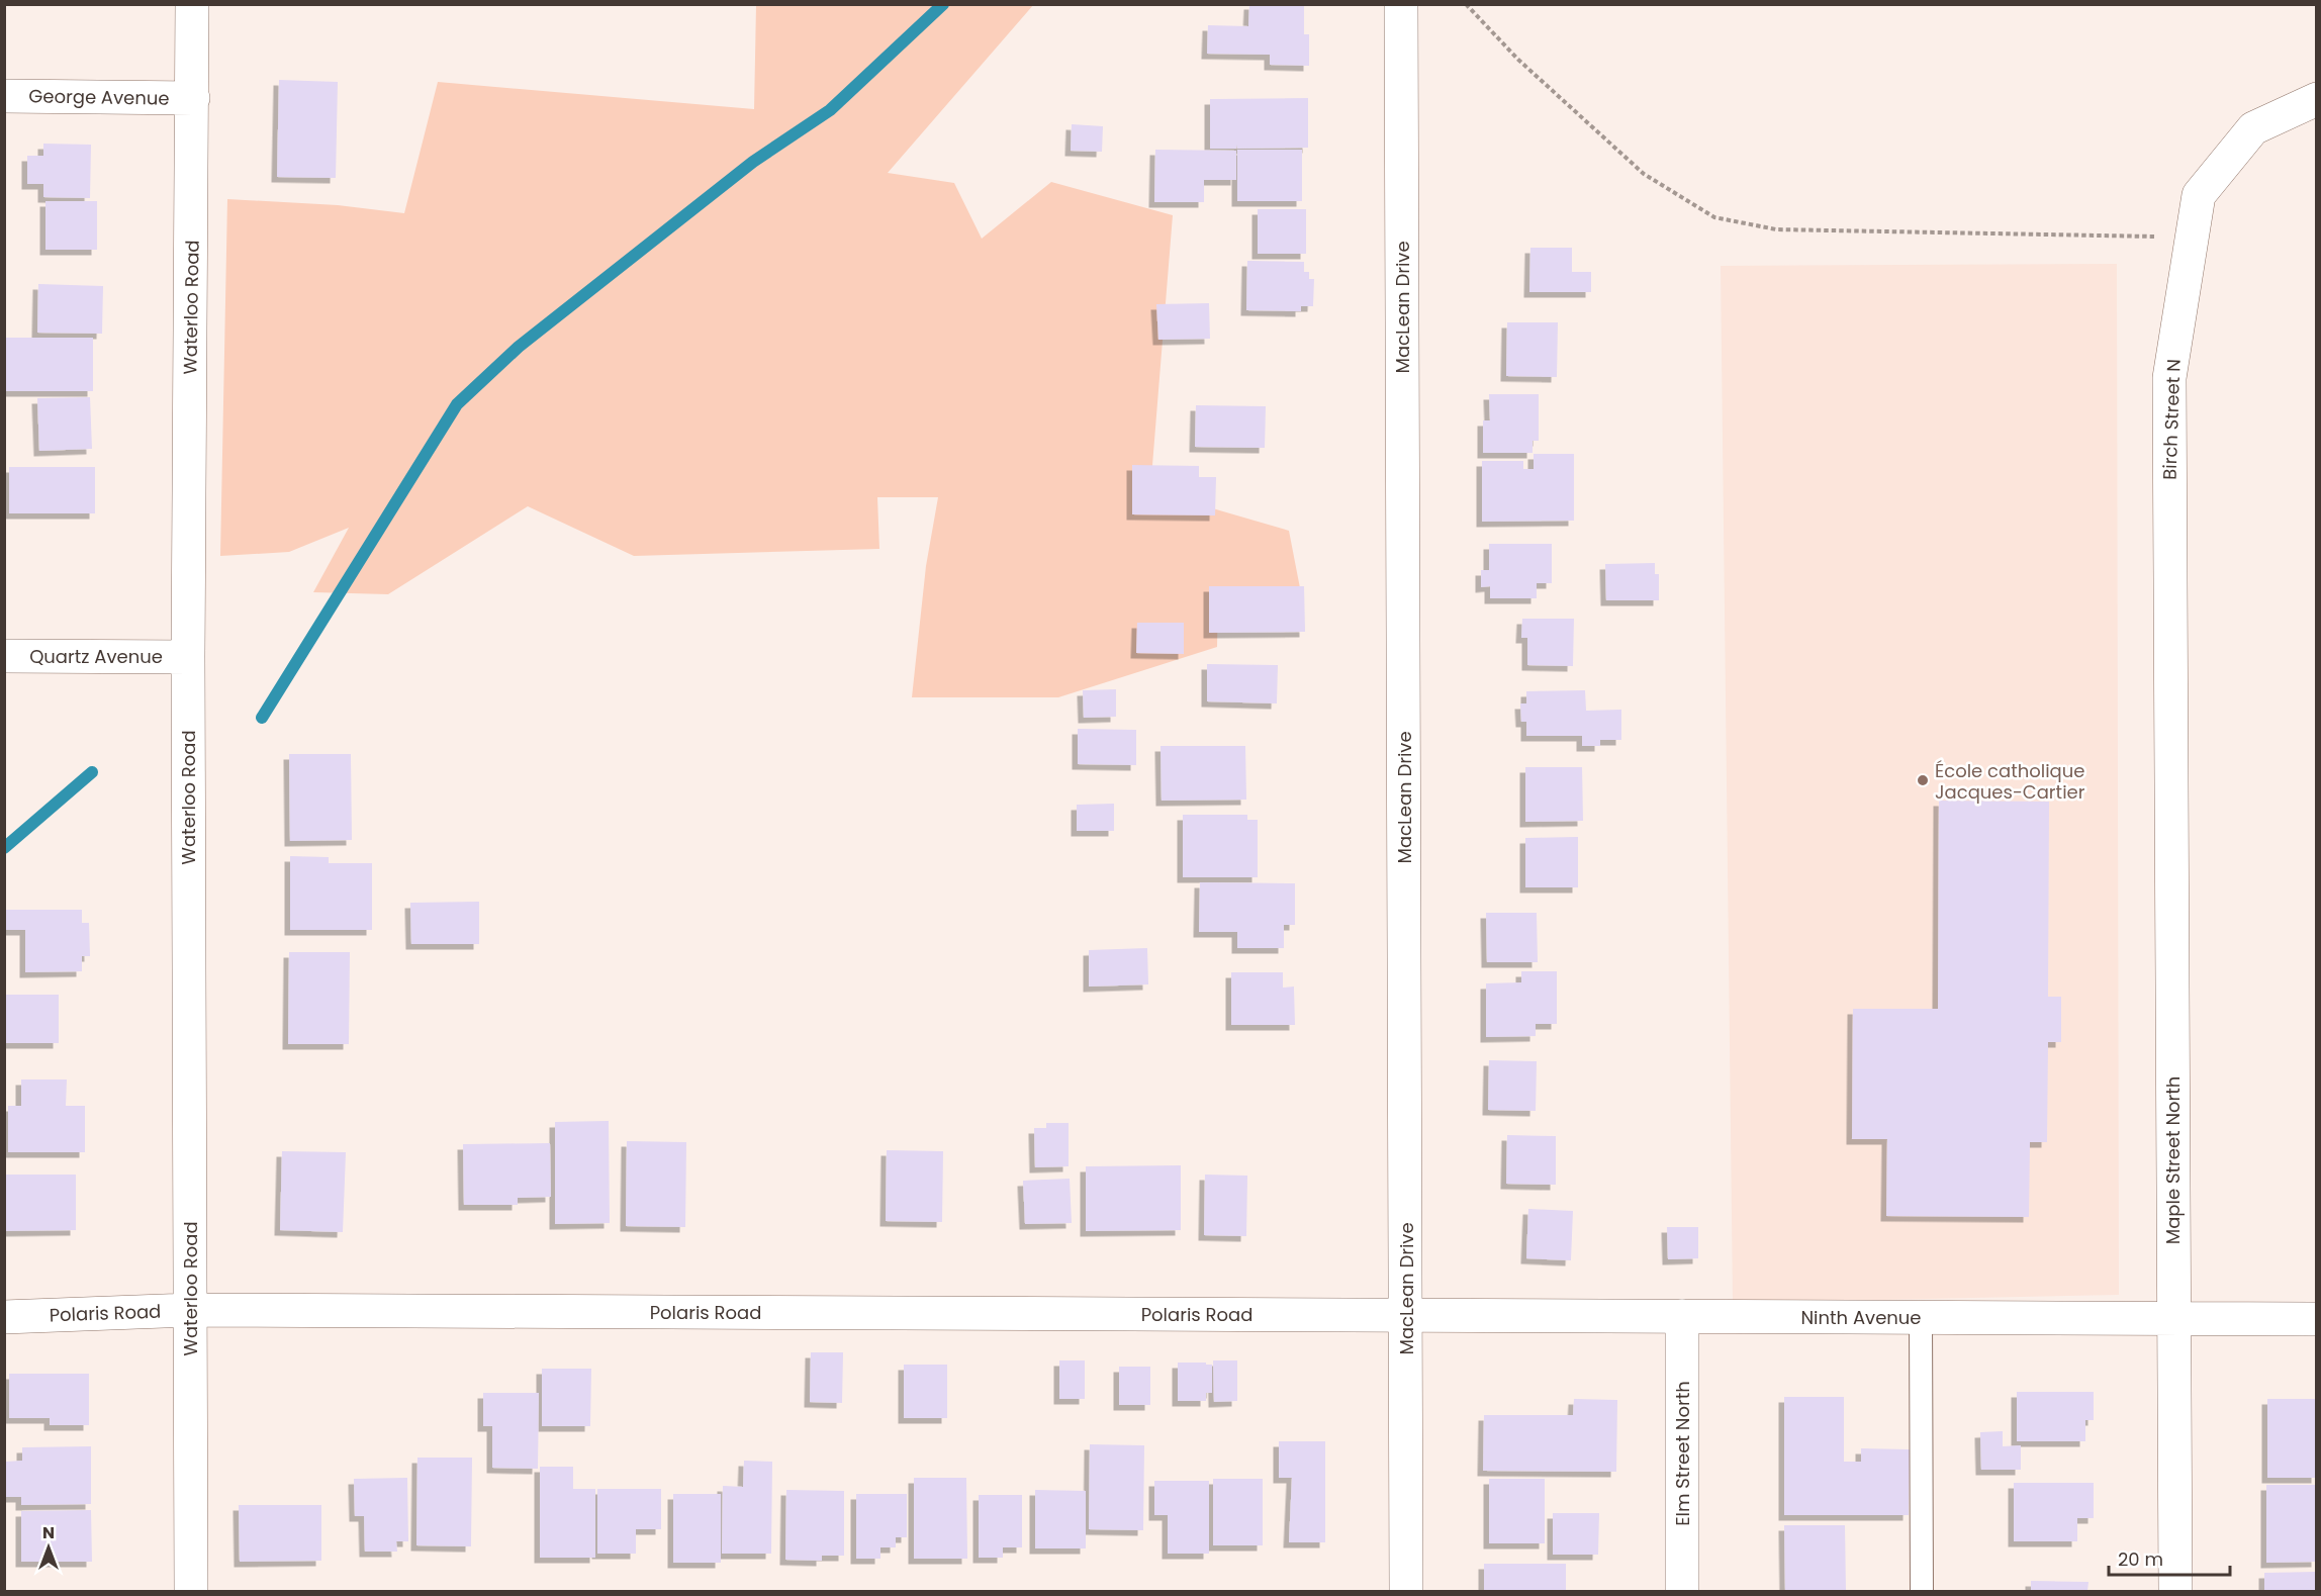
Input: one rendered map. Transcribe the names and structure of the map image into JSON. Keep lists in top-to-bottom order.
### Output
{
  "streets": {
    "street": [
      "George Avenue",
      "Waterloo Road",
      "MacLean Drive",
      "Birch Street N",
      "Quartz Avenue",
      "Maple Street North",
      "Polaris Road",
      "Ninth Avenue",
      "Elm Street North"
    ]
  },
  "crossings": [
    ["George Avenue", "Waterloo Road"],
    ["Waterloo Road", "Quartz Avenue"],
    ["Waterloo Road", "Polaris Road"],
    ["MacLean Drive", "Polaris Road"],
    ["MacLean Drive", "Ninth Avenue"],
    ["Birch Street N", "Maple Street North"],
    ["Maple Street North", "Ninth Avenue"],
    ["Polaris Road", "Ninth Avenue"],
    ["Ninth Avenue", "Elm Street North"]
  ],
  "places": ["École catholique Jacques-Cartier"],
  "scale_bar": "20 m",
  "north": "top"
}
